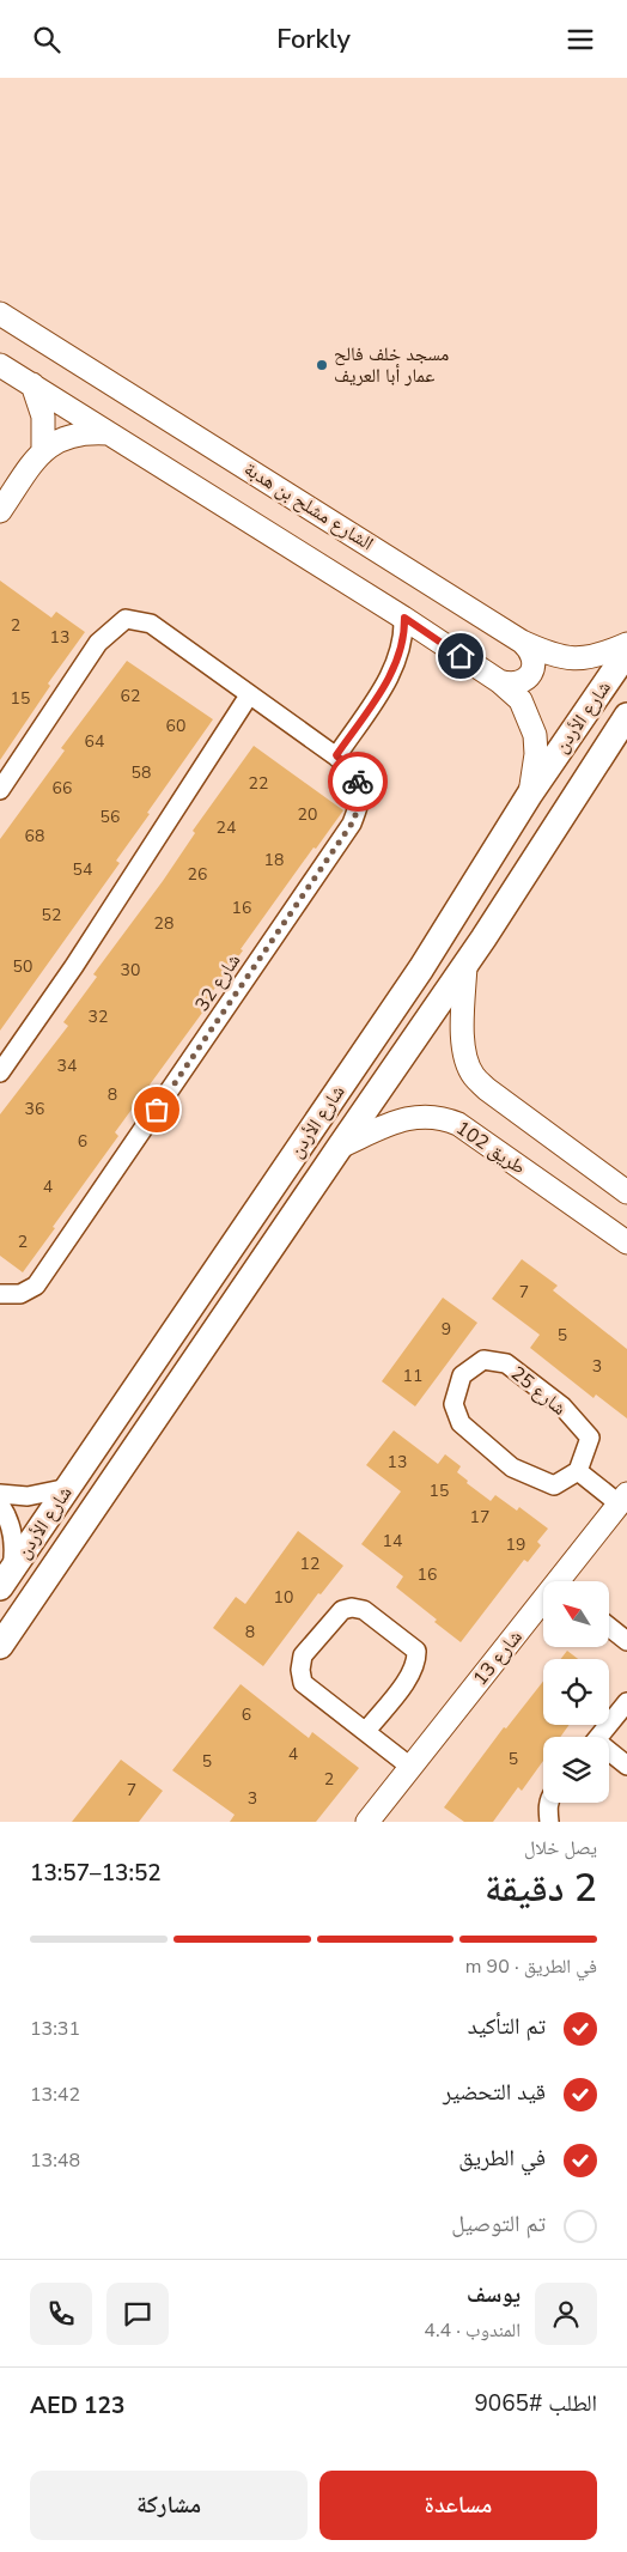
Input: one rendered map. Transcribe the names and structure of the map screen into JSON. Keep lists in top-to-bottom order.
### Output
{
  "streets": {
    "main road": ["شارع الأردن"],
    "street": [
      "الشارع مشلح بن هدبة",
      "شارع 32",
      "طريق 102",
      "شارع 25",
      "شارع 13"
    ]
  },
  "crossings": [
    ["شارع الأردن", "طريق 102"]
  ],
  "places": ["مسجد خلف فالح عمار أبا العريف"],
  "house_numbers": [
    "2",
    "13",
    "62",
    "15",
    "60",
    "64",
    "58",
    "22",
    "66",
    "20",
    "56",
    "24",
    "68",
    "18",
    "54",
    "26",
    "16",
    "52",
    "28",
    "50",
    "30",
    "32",
    "34",
    "8",
    "36",
    "6",
    "4",
    "2",
    "7",
    "9",
    "5",
    "3",
    "11",
    "13",
    "15",
    "17",
    "14",
    "19",
    "12",
    "16",
    "10",
    "8",
    "6",
    "4",
    "5",
    "5",
    "2",
    "7",
    "3"
  ],
  "north": "top left",
  "page": {
    "header": "Forkly",
    "heading": ["2 دقيقة", "يصل خلال", "13:52–13:57"],
    "panel": [
      "يوسف",
      "المندوب · 4.4",
      "الطلب #9065",
      "AED 123"
    ],
    "bar": "في الطريق · 90 m",
    "list": [
      ["تم التأكيد", "13:31"],
      ["قيد التحضير", "13:42"],
      ["في الطريق", "13:48"],
      "تم التوصيل"
    ],
    "buttons": ["مساعدة", "مشاركة"]
  }
}
